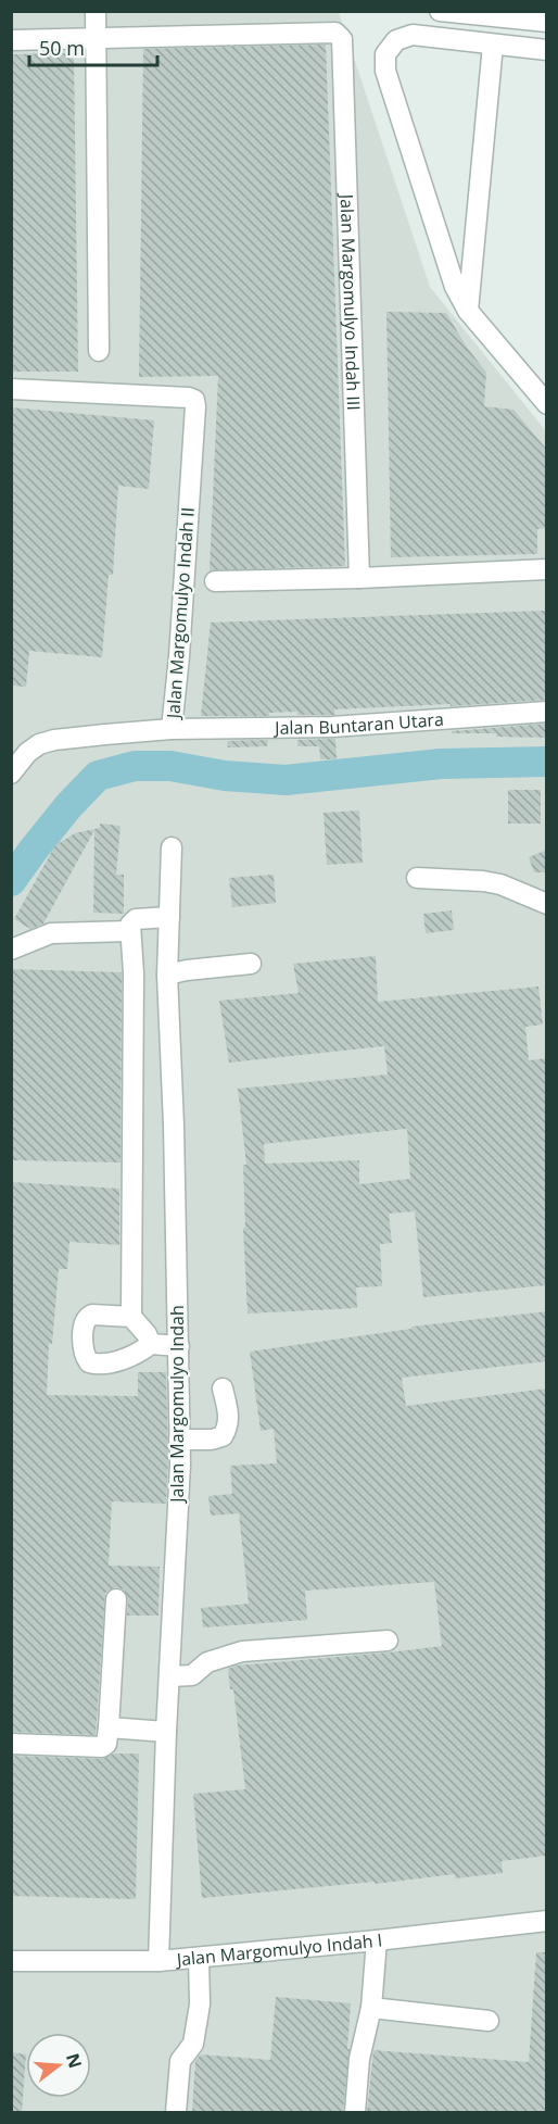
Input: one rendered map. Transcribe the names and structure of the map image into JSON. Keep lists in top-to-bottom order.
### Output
{
  "streets": {
    "street": [
      "Jalan Margomulyo Indah III",
      "Jalan Margomulyo Indah II",
      "Jalan Buntaran Utara",
      "Jalan Margomulyo Indah",
      "Jalan Margomulyo Indah I"
    ]
  },
  "crossings": [
    ["Jalan Margomulyo Indah II", "Jalan Buntaran Utara"],
    ["Jalan Margomulyo Indah", "Jalan Margomulyo Indah I"]
  ],
  "scale_bar": "50 m",
  "north": "right"
}
